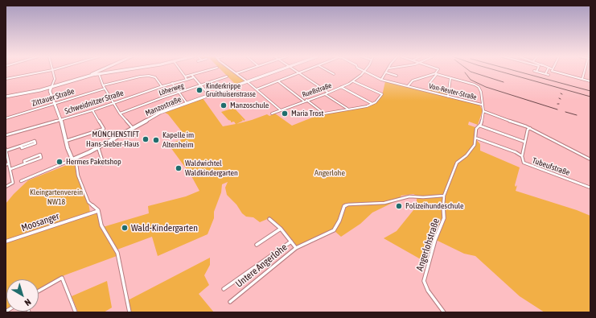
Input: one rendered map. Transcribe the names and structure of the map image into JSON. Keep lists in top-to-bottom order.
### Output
{
  "streets": {
    "street": [
      "Löherweg",
      "Rueßstraße",
      "Von-Reuter-Straße",
      "Zittauer Straße",
      "Schweidnitzer Straße",
      "Manzostraße",
      "Tubeufstraße",
      "Moosanger",
      "Angerlohstraße",
      "Untere Angerlohe"
    ]
  },
  "crossings": [
    ["Rueßstraße", "Von-Reuter-Straße"],
    ["Von-Reuter-Straße", "Angerlohstraße"]
  ],
  "parks": ["Angerlohe", "Kleingartenverein NW18"],
  "places": [
    "Kinderkrippe Gruithuisenstrasse",
    "Manzoschule",
    "Maria Trost",
    "MÜNCHENSTIFT Hans-Sieber-Haus",
    "Kapelle im Altenheim",
    "Hermes Paketshop",
    "Waldwichtel Waldkindergarten",
    "Polizeihundeschule",
    "Wald-Kindergarten"
  ],
  "north": "bottom right"
}
